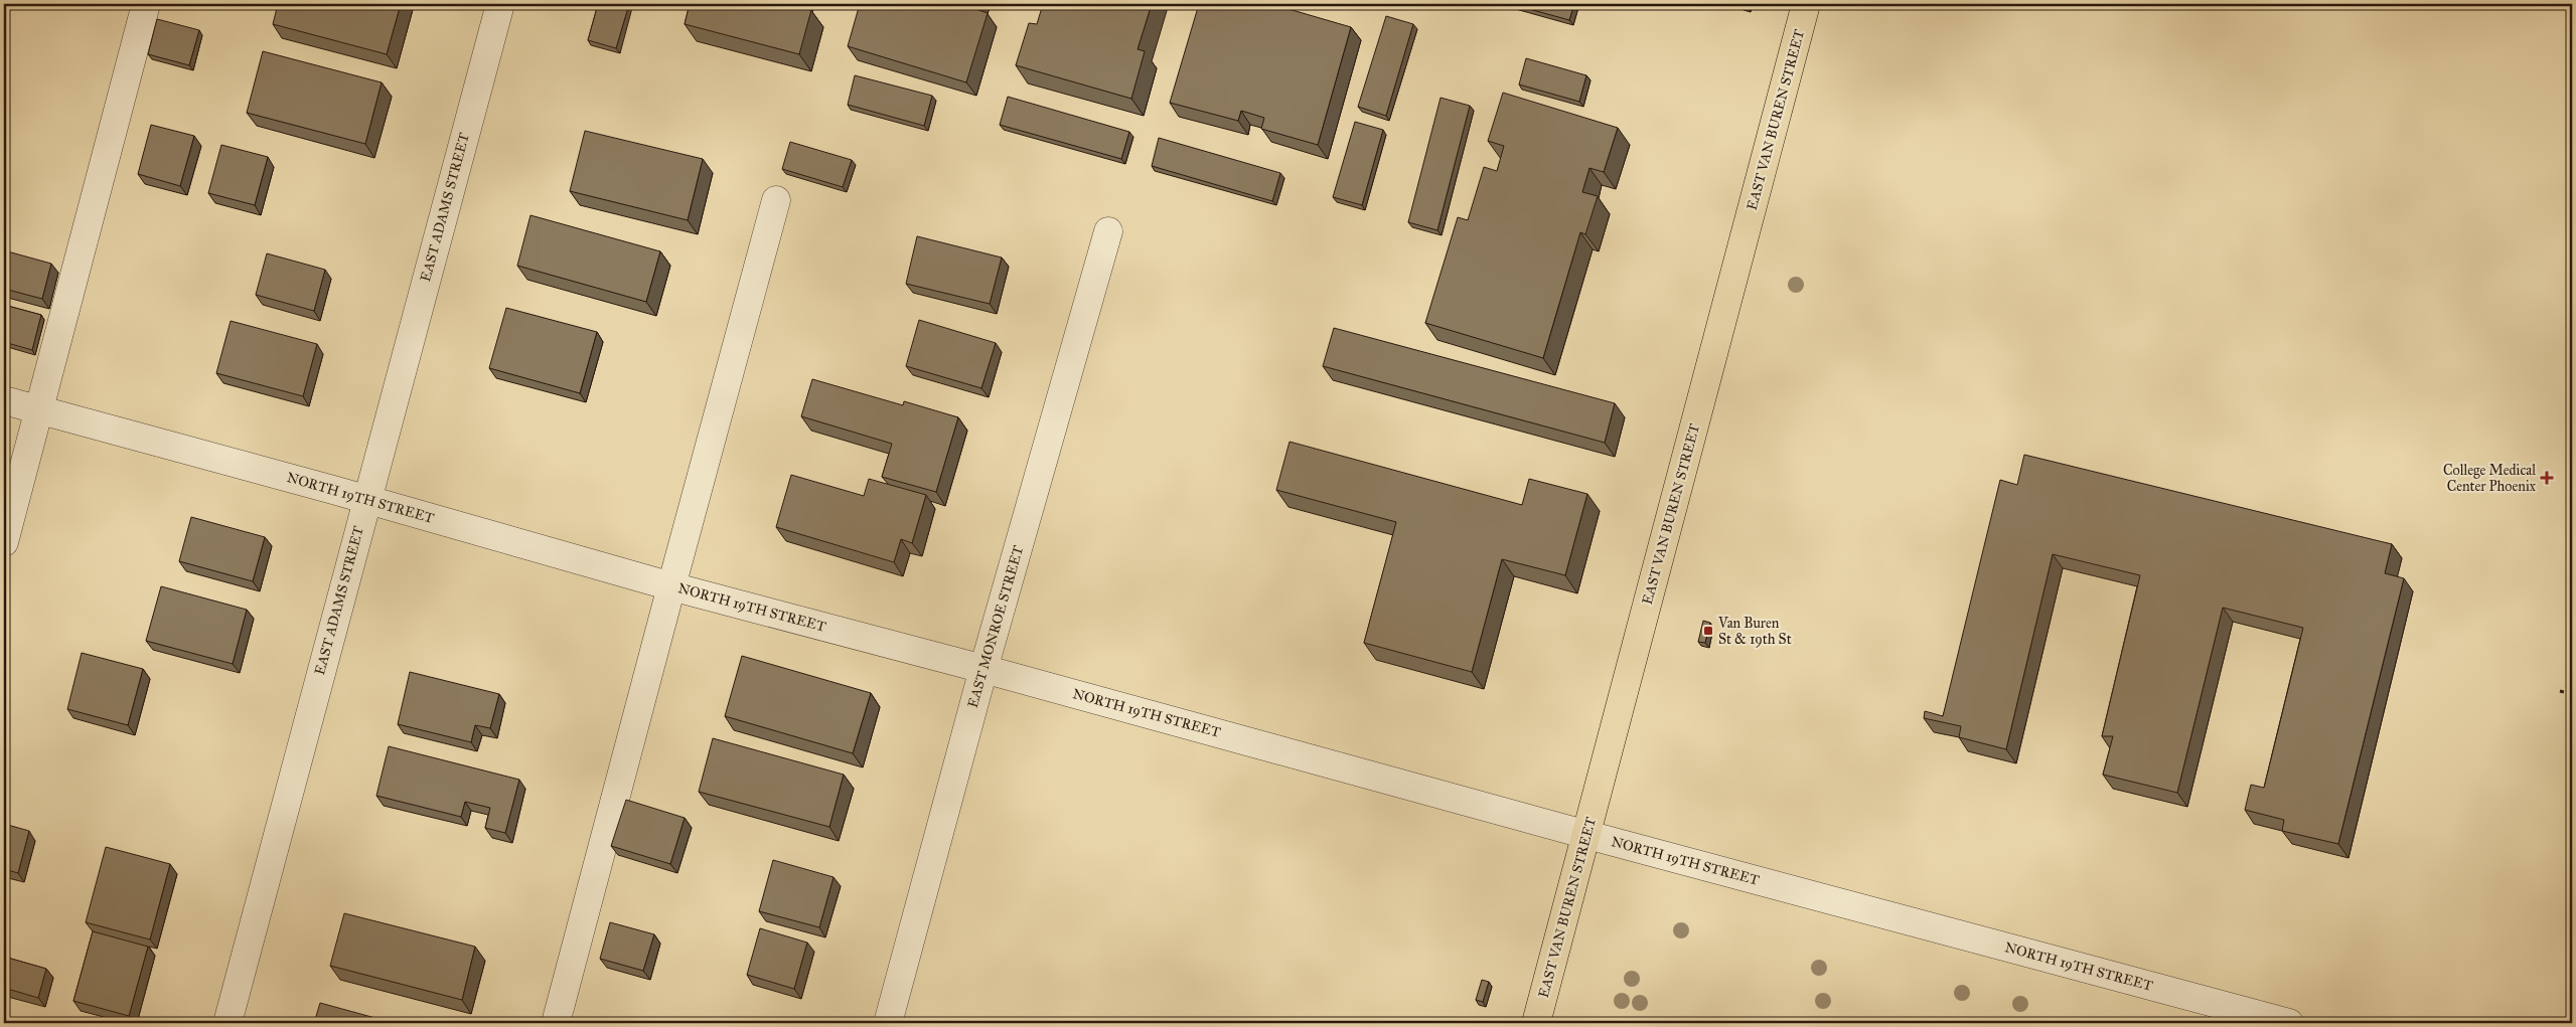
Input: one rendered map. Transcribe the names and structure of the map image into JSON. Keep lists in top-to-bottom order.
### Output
{
  "streets": {
    "main road": ["EAST VAN BUREN STREET"],
    "street": ["EAST ADAMS STREET", "NORTH 19TH STREET", "EAST MONROE STREET"]
  },
  "crossings": [
    ["EAST VAN BUREN STREET", "NORTH 19TH STREET"],
    ["EAST ADAMS STREET", "NORTH 19TH STREET"],
    ["NORTH 19TH STREET", "EAST MONROE STREET"]
  ],
  "places": {
    "health": ["College Medical Center Phoenix"],
    "transit": ["Van Buren St & 19th St"]
  }
}
